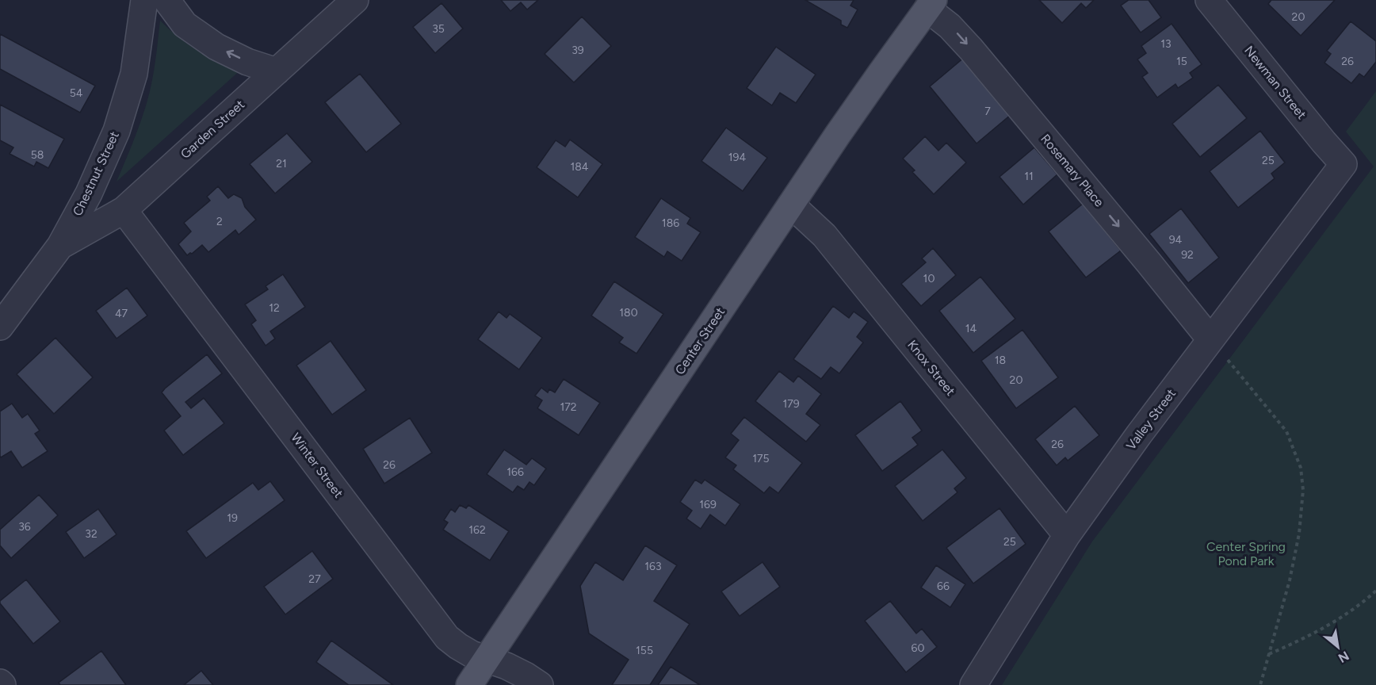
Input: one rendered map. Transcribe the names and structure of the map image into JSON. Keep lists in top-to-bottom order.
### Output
{
  "streets": {
    "main road": ["Center Street"],
    "street": [
      "Newman Street",
      "Garden Street",
      "Rosemary Place",
      "Chestnut Street",
      "Knox Street",
      "Valley Street",
      "Winter Street"
    ]
  },
  "crossings": [
    ["Newman Street", "Valley Street"],
    ["Garden Street", "Chestnut Street"],
    ["Garden Street", "Winter Street"],
    ["Rosemary Place", "Center Street"],
    ["Rosemary Place", "Valley Street"],
    ["Center Street", "Knox Street"],
    ["Center Street", "Winter Street"],
    ["Knox Street", "Valley Street"]
  ],
  "one_way": ["Rosemary Place"],
  "parks": ["Center Spring Pond Park"],
  "house_numbers": [
    "20",
    "35",
    "13",
    "39",
    "15",
    "26",
    "54",
    "7",
    "58",
    "194",
    "25",
    "21",
    "184",
    "11",
    "2",
    "186",
    "94",
    "92",
    "10",
    "12",
    "180",
    "47",
    "14",
    "18",
    "20",
    "179",
    "172",
    "26",
    "175",
    "26",
    "166",
    "169",
    "19",
    "36",
    "162",
    "32",
    "25",
    "163",
    "27",
    "66",
    "60",
    "155"
  ],
  "north": "bottom right"
}
